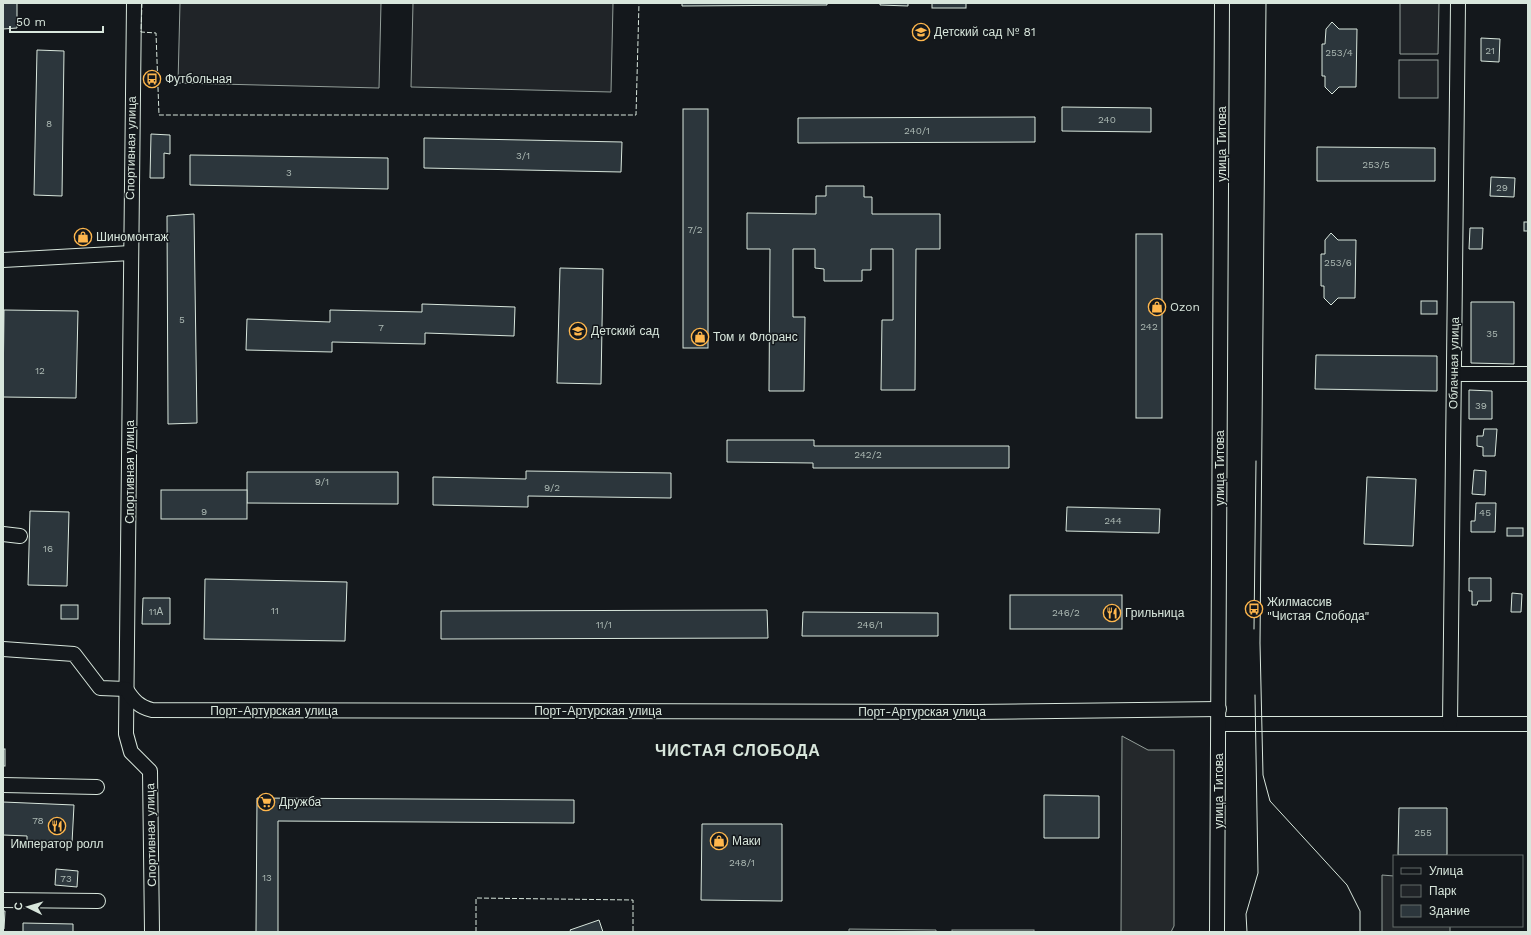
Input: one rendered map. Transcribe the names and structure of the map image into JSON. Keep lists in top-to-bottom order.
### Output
{
  "streets": {
    "street": [
      "улица Титова",
      "Спортивная улица",
      "Облачная улица",
      "Порт-Артурская улица"
    ]
  },
  "crossings": [
    ["улица Титова", "Порт-Артурская улица"],
    ["Спортивная улица", "Порт-Артурская улица"]
  ],
  "districts": ["ЧИСТАЯ СЛОБОДА"],
  "places": {
    "school or university": ["Детский сад № 81", "Детский сад"],
    "bus stop": ["Футбольная", "Жилмассив \"Чистая Слобода\""],
    "shop": [
      "Шиномонтаж",
      "Ozon",
      "Том и Флоранс",
      "Маки"
    ],
    "restaurant": ["Грильница", "Император ролл"],
    "supermarket": ["Дружба"]
  },
  "house_numbers": [
    "21",
    "253/4",
    "240",
    "8",
    "240/1",
    "3/1",
    "253/5",
    "3",
    "29",
    "7/2",
    "253/6",
    "5",
    "242",
    "7",
    "35",
    "12",
    "39",
    "242/2",
    "9/1",
    "9/2",
    "9",
    "45",
    "244",
    "16",
    "11",
    "11А",
    "246/2",
    "11/1",
    "246/1",
    "78",
    "255",
    "248/1",
    "13",
    "73"
  ],
  "legend": ["Улица", "Парк", "Здание"],
  "scale_bar": "50 m",
  "north": "left"
}
